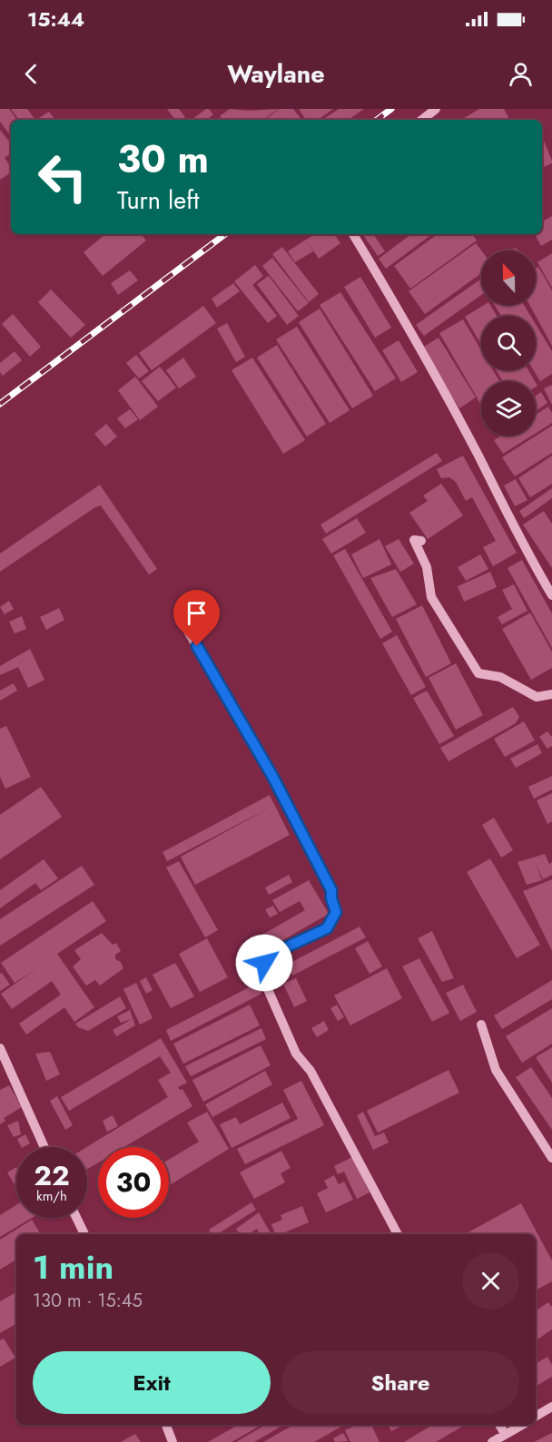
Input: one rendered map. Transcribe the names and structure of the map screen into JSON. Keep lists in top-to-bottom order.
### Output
{
  "north": "top",
  "page": {
    "status": "15:44",
    "header": "Waylane",
    "turn": ["30 m", "Turn left"],
    "speed": "22 km/h",
    "limit": "30",
    "heading": ["1 min", "130 m · 15:45"],
    "buttons": ["Exit", "Share"]
  }
}
